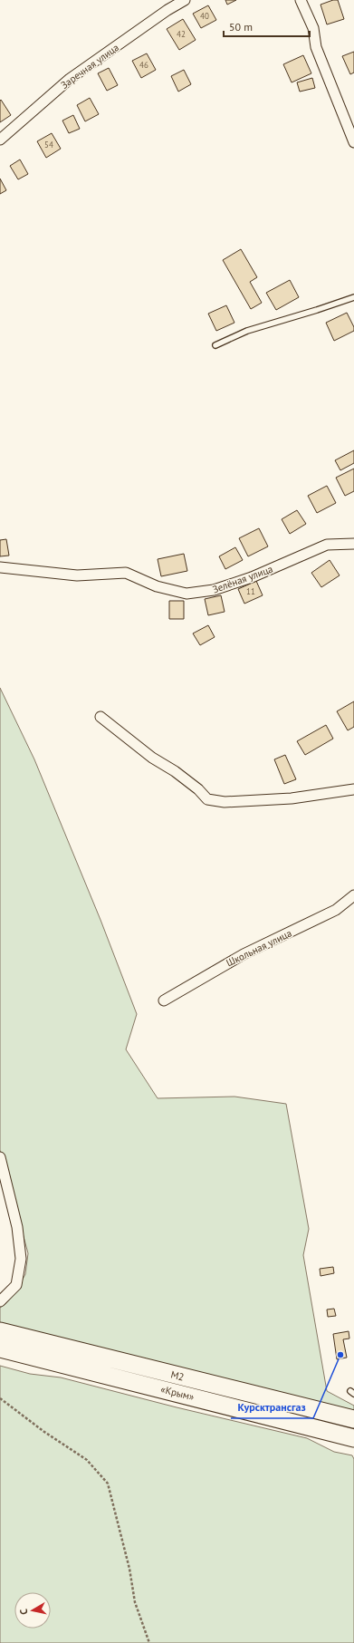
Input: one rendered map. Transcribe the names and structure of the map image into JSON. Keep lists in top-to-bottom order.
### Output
{
  "streets": {
    "highway": ["М2", "«Крым»"],
    "street": ["Заречная улица", "Зелёная улица", "Школьная улица"]
  },
  "places": ["Курсктрансгаз"],
  "house_numbers": [
    "40",
    "42",
    "46",
    "54",
    "11"
  ],
  "scale_bar": "50 m",
  "north": "left"
}
